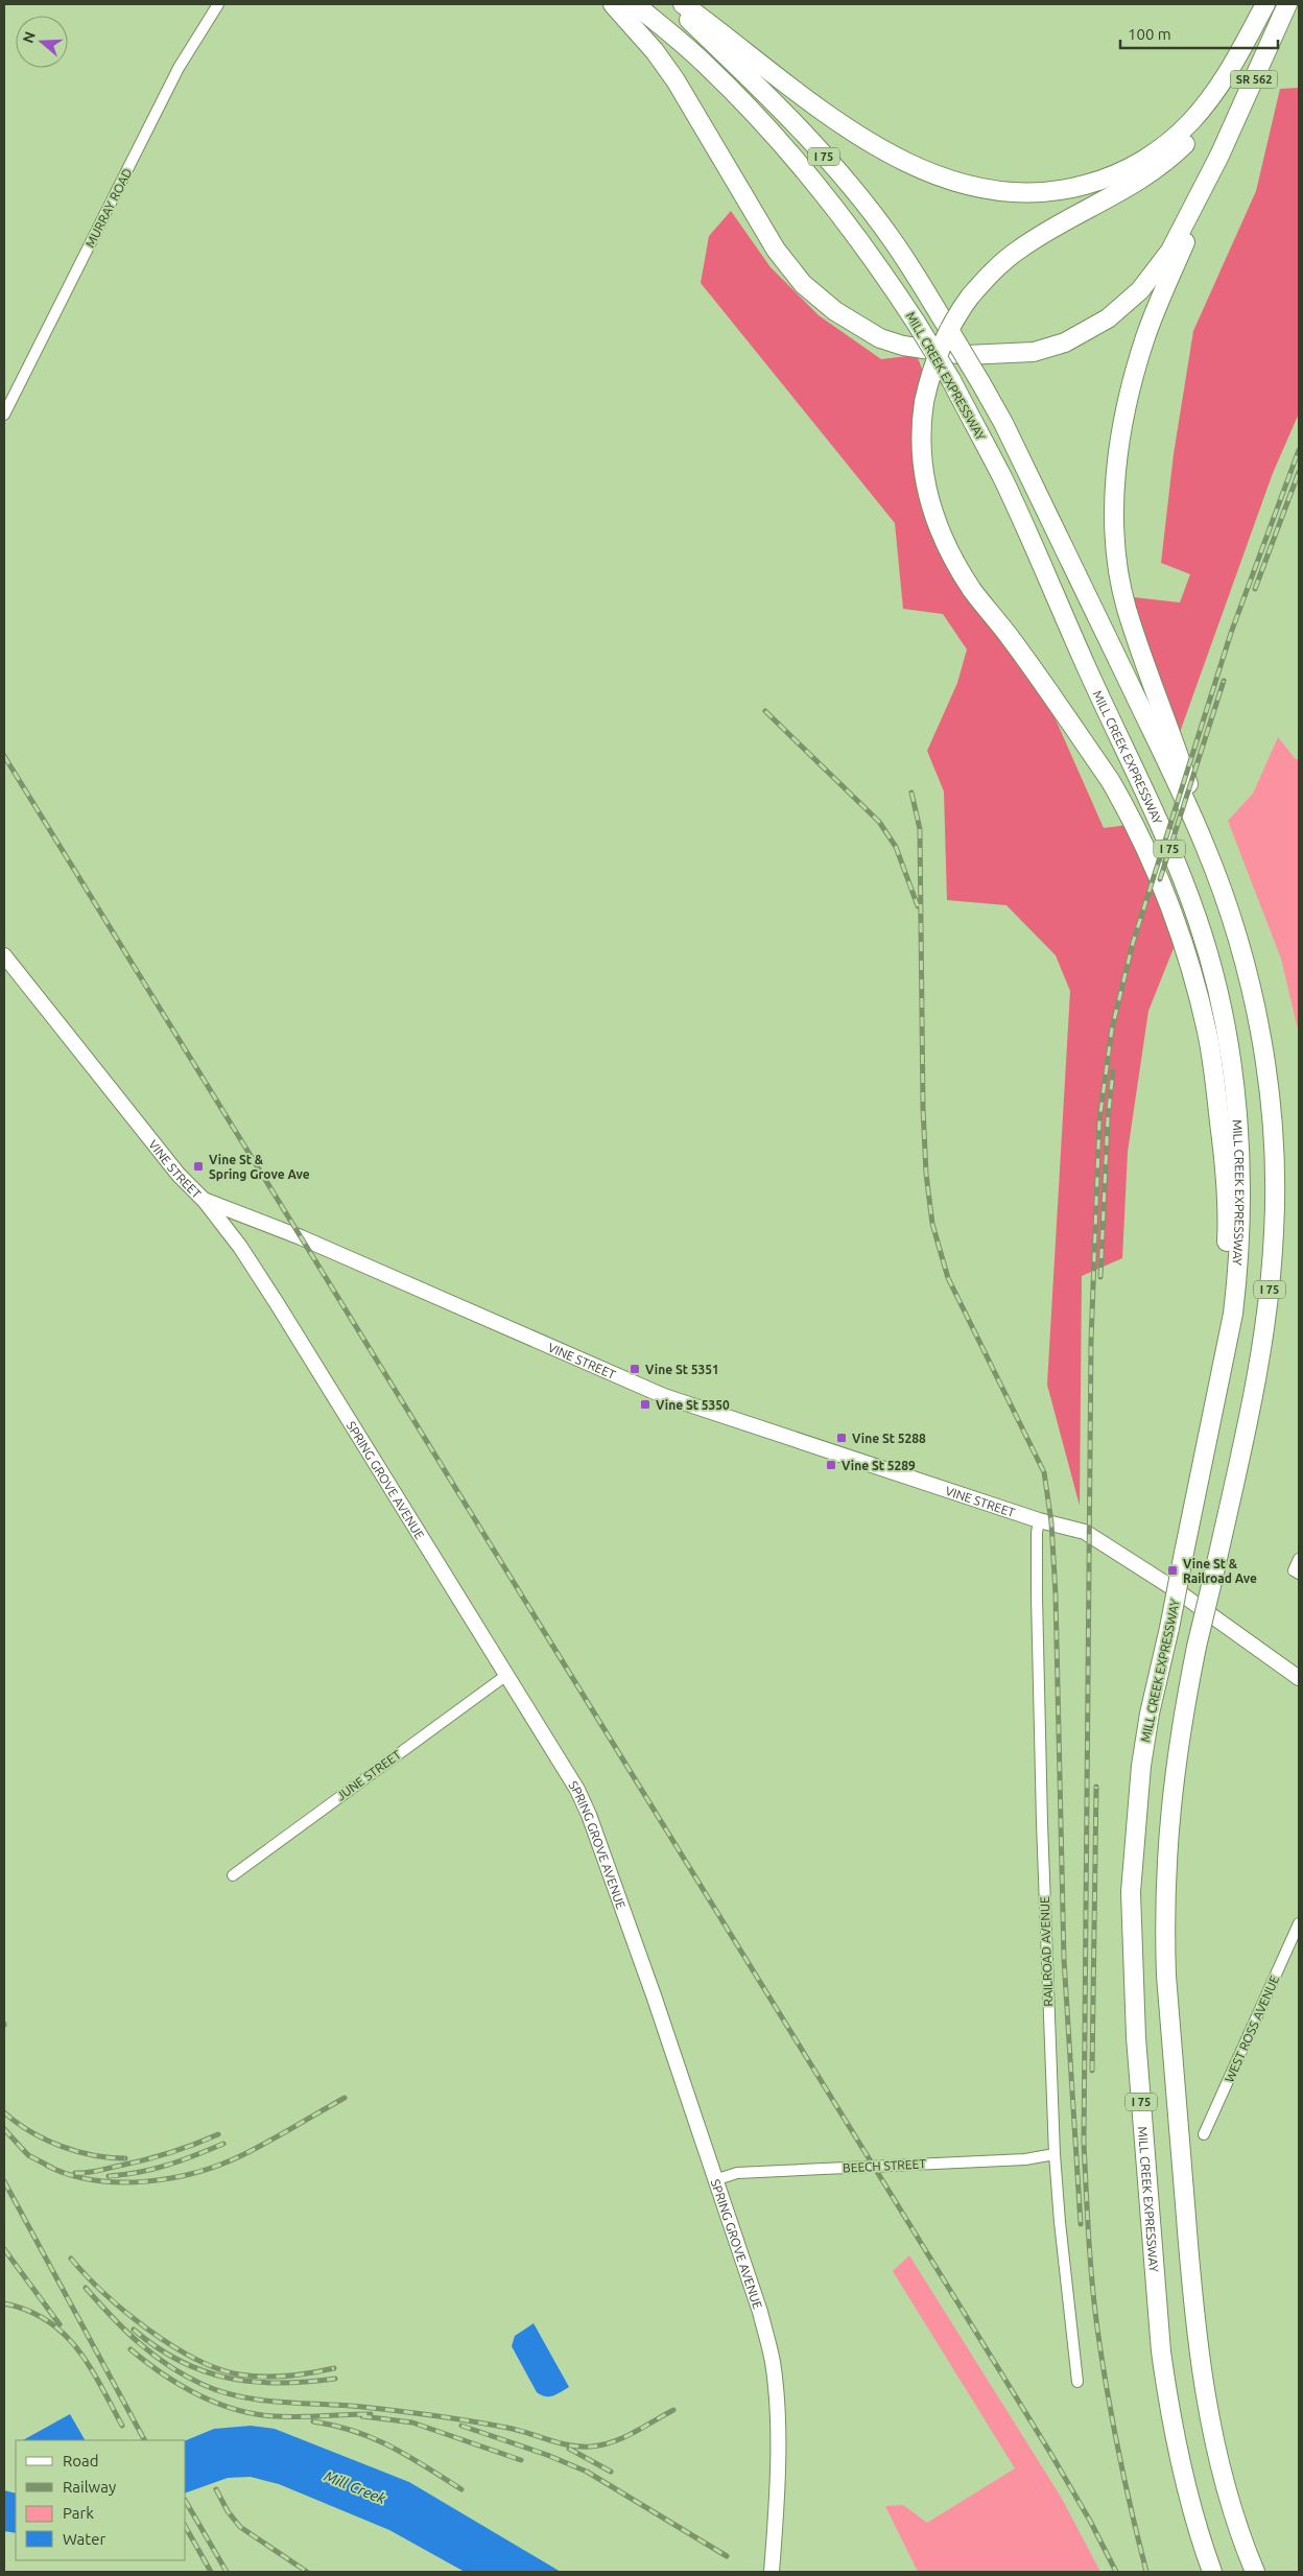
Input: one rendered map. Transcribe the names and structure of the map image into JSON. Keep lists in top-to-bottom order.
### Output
{
  "streets": {
    "highway": ["SR 562", "I 75", "MILL CREEK EXPRESSWAY"],
    "main road": ["VINE STREET", "SPRING GROVE AVENUE"],
    "street": [
      "MURRAY ROAD",
      "JUNE STREET",
      "RAILROAD AVENUE",
      "WEST ROSS AVENUE",
      "BEECH STREET"
    ]
  },
  "crossings": [
    ["VINE STREET", "SPRING GROVE AVENUE"],
    ["VINE STREET", "RAILROAD AVENUE"],
    ["SPRING GROVE AVENUE", "JUNE STREET"],
    ["SPRING GROVE AVENUE", "BEECH STREET"],
    ["RAILROAD AVENUE", "BEECH STREET"]
  ],
  "water": ["Mill Creek"],
  "places": {
    "transit": [
      "Vine St & Spring Grove Ave",
      "Vine St 5351",
      "Vine St 5350",
      "Vine St 5288",
      "Vine St 5289",
      "Vine St & Railroad Ave"
    ]
  },
  "legend": [
    "Road",
    "Railway",
    "Park",
    "Water"
  ],
  "scale_bar": "100 m",
  "north": "left"
}
